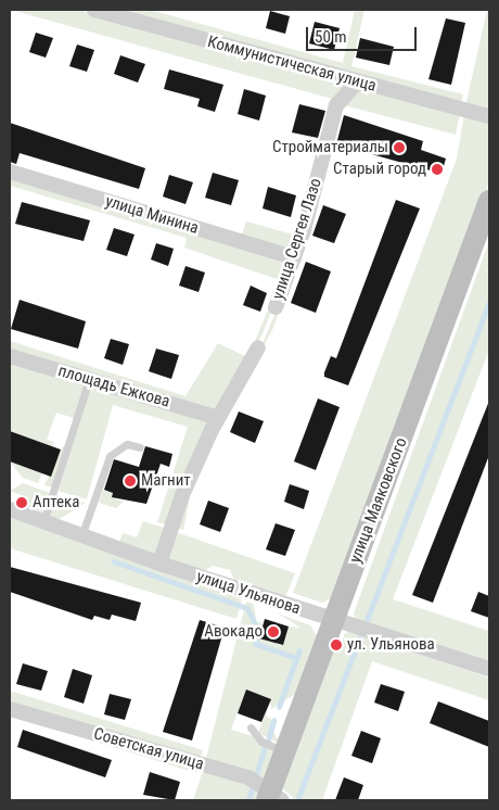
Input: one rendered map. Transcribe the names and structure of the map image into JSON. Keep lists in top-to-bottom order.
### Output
{
  "streets": {
    "main road": ["улица Маяковского"],
    "street": [
      "Коммунистическая улица",
      "улица Минина",
      "улица Сергея Лазо",
      "площадь Ежкова",
      "улица Ульянова",
      "Советская улица"
    ]
  },
  "crossings": [
    ["Коммунистическая улица", "улица Сергея Лазо"],
    ["улица Минина", "улица Сергея Лазо"],
    ["улица Маяковского", "улица Ульянова"],
    ["улица Маяковского", "Советская улица"]
  ],
  "places": [
    "Стройматериалы",
    "Старый город",
    "Магнит",
    "Аптека",
    "Авокадо",
    "ул. Ульянова"
  ],
  "scale_bar": "50 m"
}
